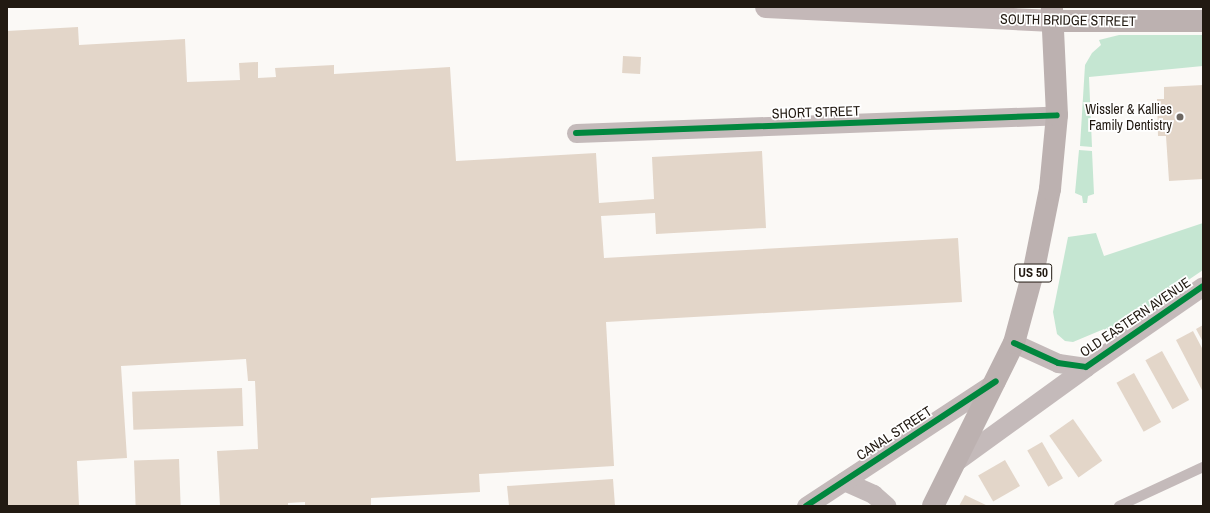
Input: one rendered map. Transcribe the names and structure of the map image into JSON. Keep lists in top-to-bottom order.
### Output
{
  "streets": {
    "main road": ["SOUTH BRIDGE STREET", "US 50"],
    "street": ["SHORT STREET", "OLD EASTERN AVENUE", "CANAL STREET"]
  },
  "crossings": [
    ["SOUTH BRIDGE STREET", "US 50"],
    ["SHORT STREET", "US 50"],
    ["US 50", "OLD EASTERN AVENUE"],
    ["US 50", "CANAL STREET"]
  ],
  "places": ["Wissler & Kallies Family Dentistry"]
}
